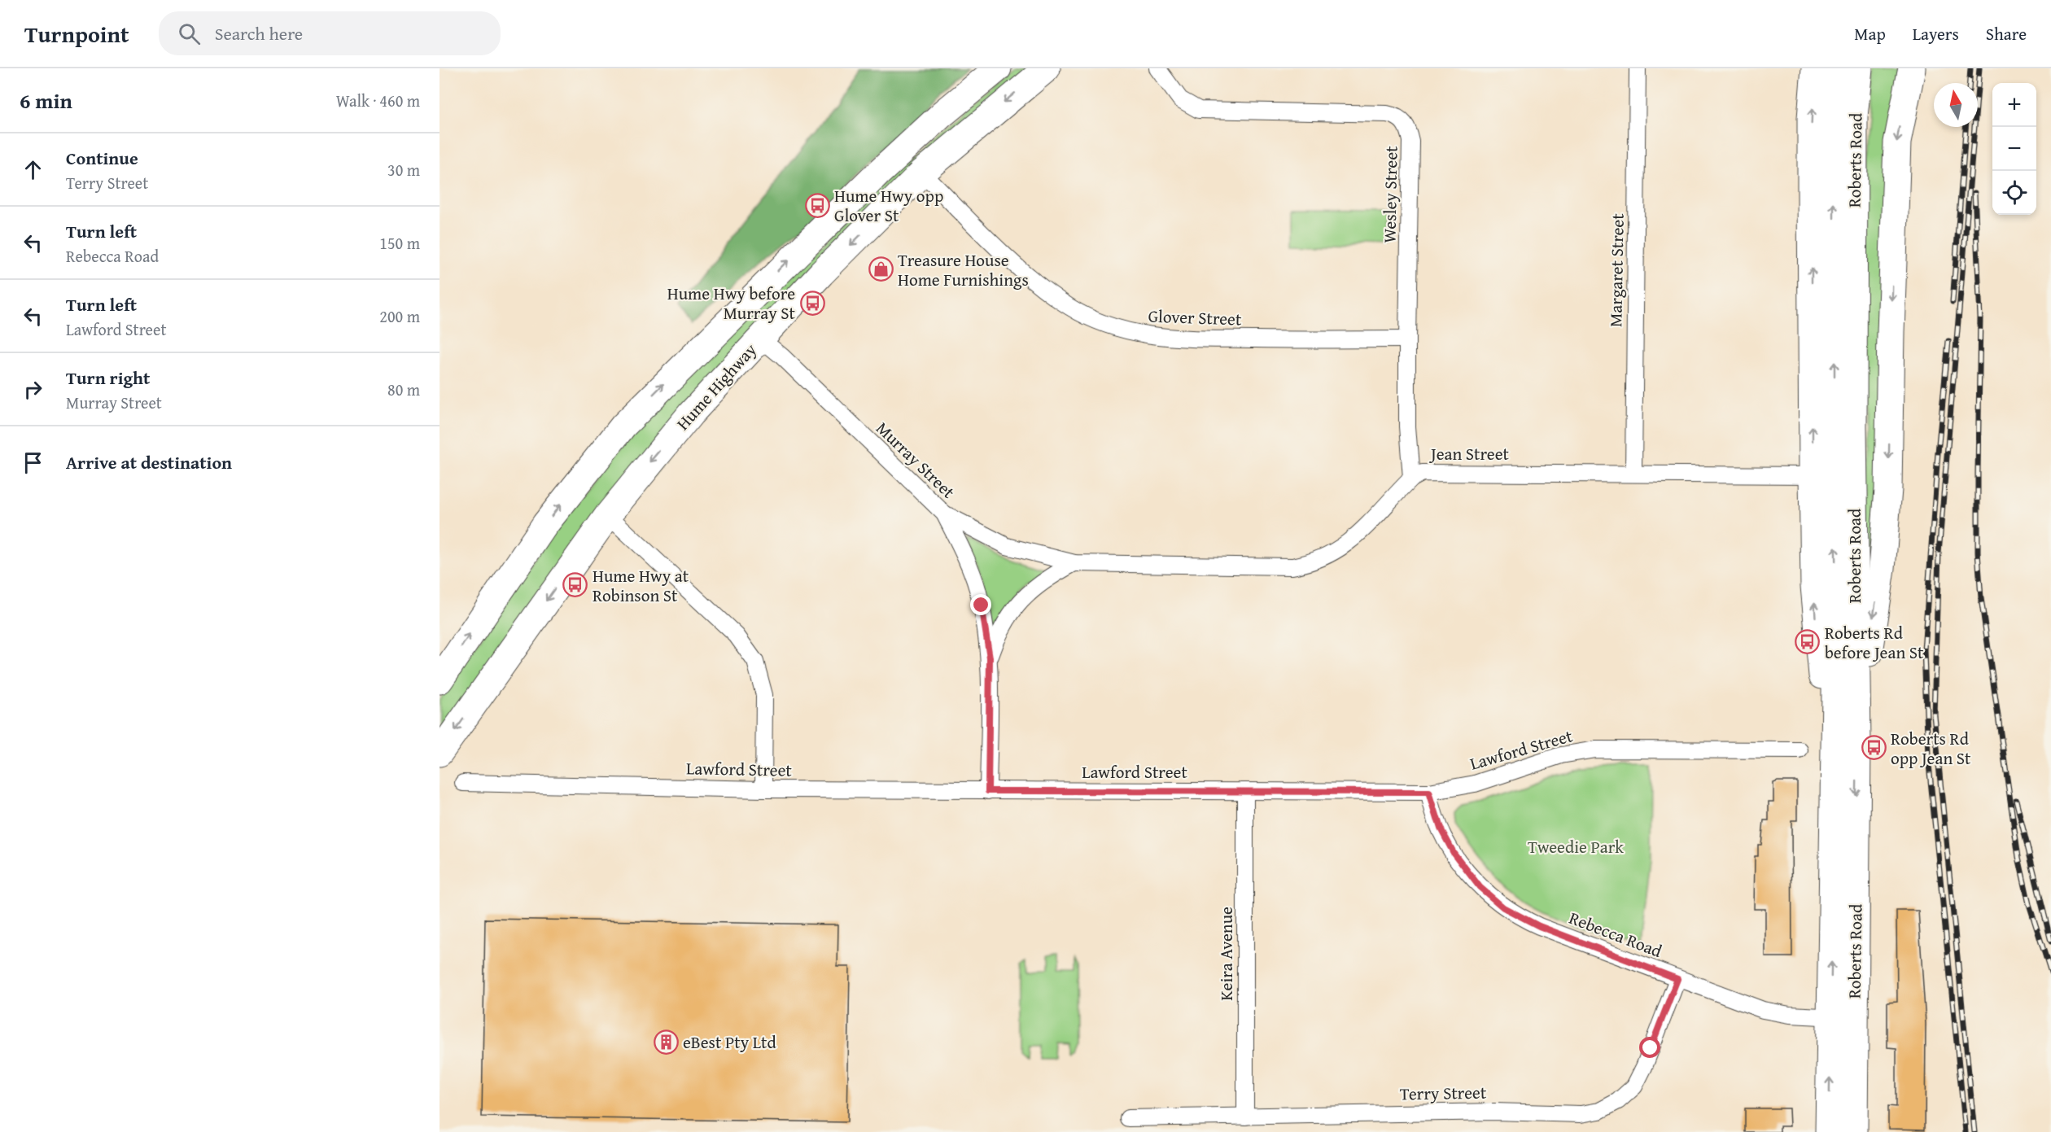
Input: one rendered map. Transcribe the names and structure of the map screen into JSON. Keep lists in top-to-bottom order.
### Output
{
  "streets": {
    "highway": ["Roberts Road", "Hume Highway"],
    "street": [
      "Wesley Street",
      "Margaret Street",
      "Glover Street",
      "Jean Street",
      "Murray Street",
      "Lawford Street",
      "Rebecca Road",
      "Keira Avenue",
      "Terry Street"
    ]
  },
  "crossings": [
    ["Roberts Road", "Rebecca Road"],
    ["Wesley Street", "Glover Street"],
    ["Wesley Street", "Jean Street"],
    ["Margaret Street", "Jean Street"],
    ["Glover Street", "Hume Highway"],
    ["Hume Highway", "Murray Street"],
    ["Jean Street", "Murray Street"],
    ["Murray Street", "Lawford Street"],
    ["Lawford Street", "Rebecca Road"],
    ["Lawford Street", "Keira Avenue"],
    ["Rebecca Road", "Terry Street"],
    ["Keira Avenue", "Terry Street"]
  ],
  "parks": ["Tweedie Park"],
  "places": {
    "bus stop": [
      "Hume Hwy opp Glover St",
      "Hume Hwy before Murray St",
      "Hume Hwy at Robinson St",
      "Roberts Rd before Jean St",
      "Roberts Rd opp Jean St"
    ],
    "shop": ["Treasure House Home Furnishings"],
    "building": ["eBest Pty Ltd"]
  },
  "north": "top",
  "page": {
    "header": "Turnpoint",
    "search": "Search here",
    "nav": ["Map", "Layers", "Share"],
    "heading": ["6 min", "Walk · 460 m"],
    "map_buttons": ["+", "−"],
    "list": [
      ["Continue", "Terry Street", "30 m"],
      ["Turn left", "Rebecca Road", "150 m"],
      ["Turn left", "Lawford Street", "200 m"],
      ["Turn right", "Murray Street", "80 m"],
      "Arrive at destination"
    ]
  }
}
